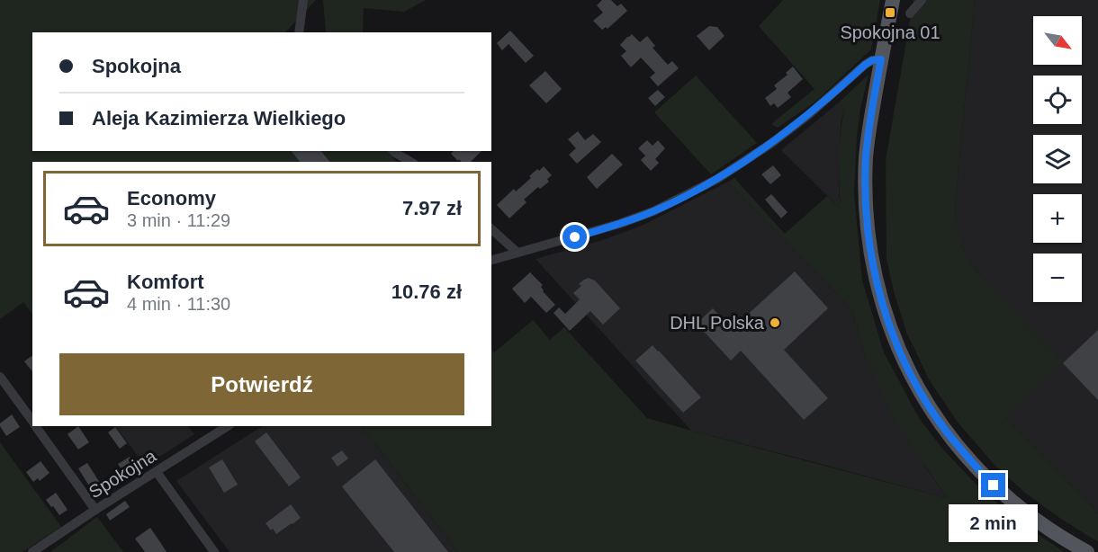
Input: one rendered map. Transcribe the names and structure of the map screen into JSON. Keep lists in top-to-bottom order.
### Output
{
  "streets": {
    "street": ["Spokojna"]
  },
  "places": {
    "transit": ["Spokojna 01"],
    "other": ["DHL Polska"]
  },
  "north": "bottom right",
  "page": {
    "map_buttons": ["+", "−"],
    "banner": ["Spokojna", "Aleja Kazimierza Wielkiego"],
    "list": [
      {
        "name": "Economy",
        "note": "3 min · 11:29",
        "value": "7.97 zł"
      },
      {
        "name": "Komfort",
        "note": "4 min · 11:30",
        "value": "10.76 zł"
      }
    ],
    "buttons": "Potwierdź",
    "bubble": "2 min"
  }
}
